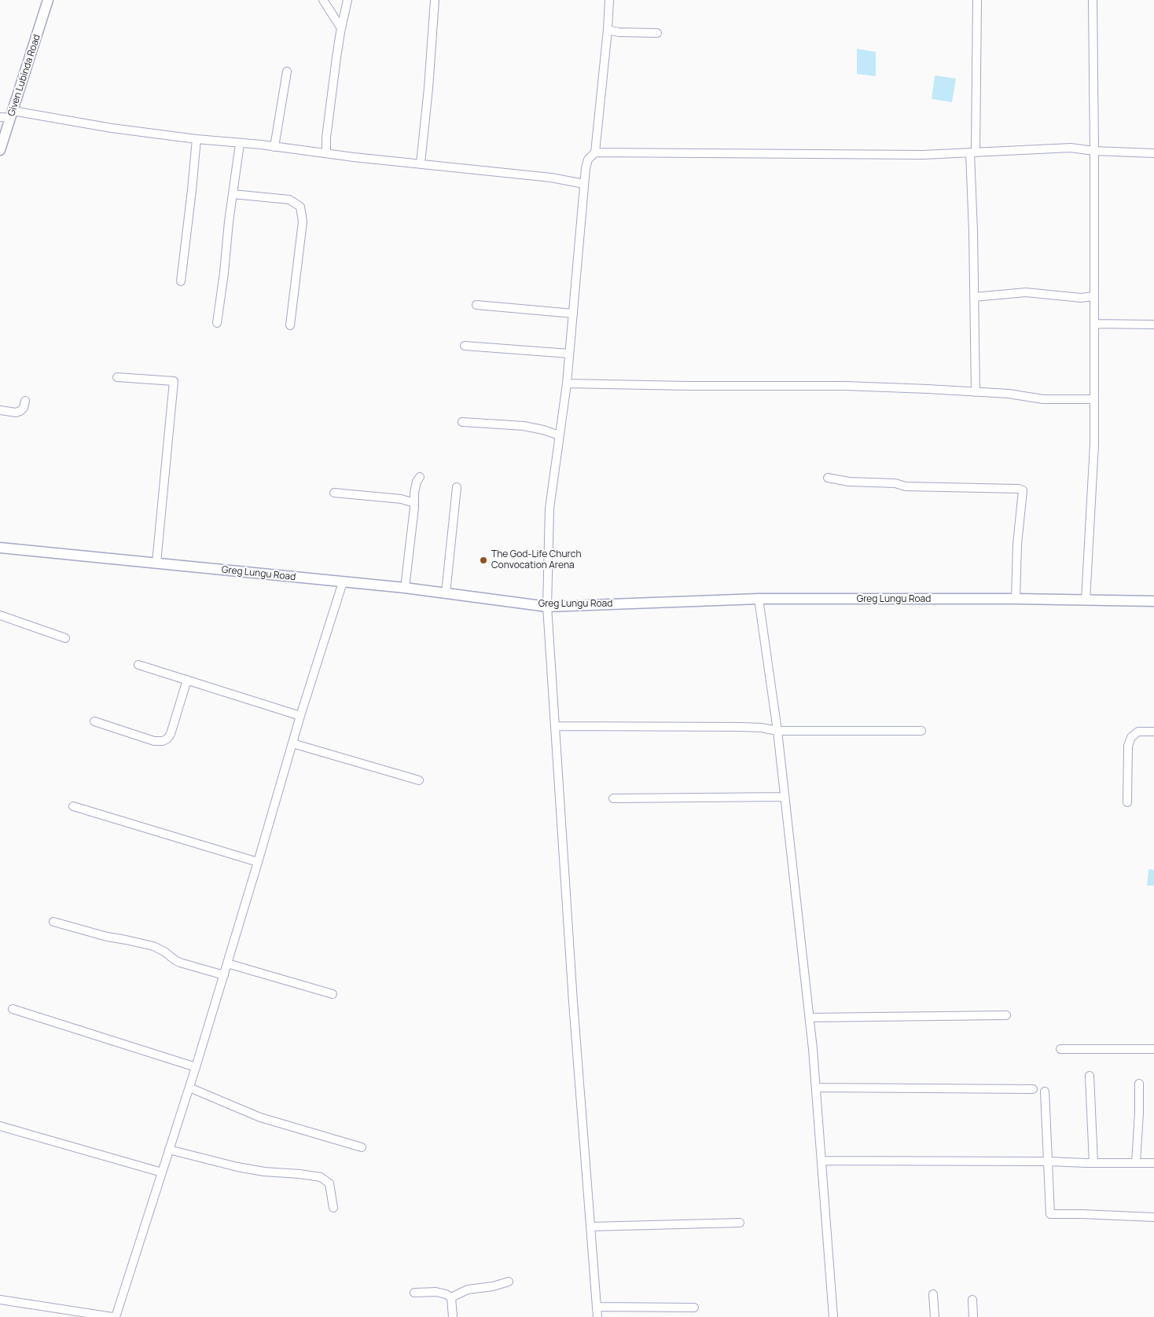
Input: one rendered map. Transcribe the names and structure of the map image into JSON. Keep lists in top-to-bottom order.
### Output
{
  "streets": {
    "street": ["Given Lubinda Road", "Greg Lungu Road"]
  },
  "places": ["The God-Life Church Convocation Arena"]
}
